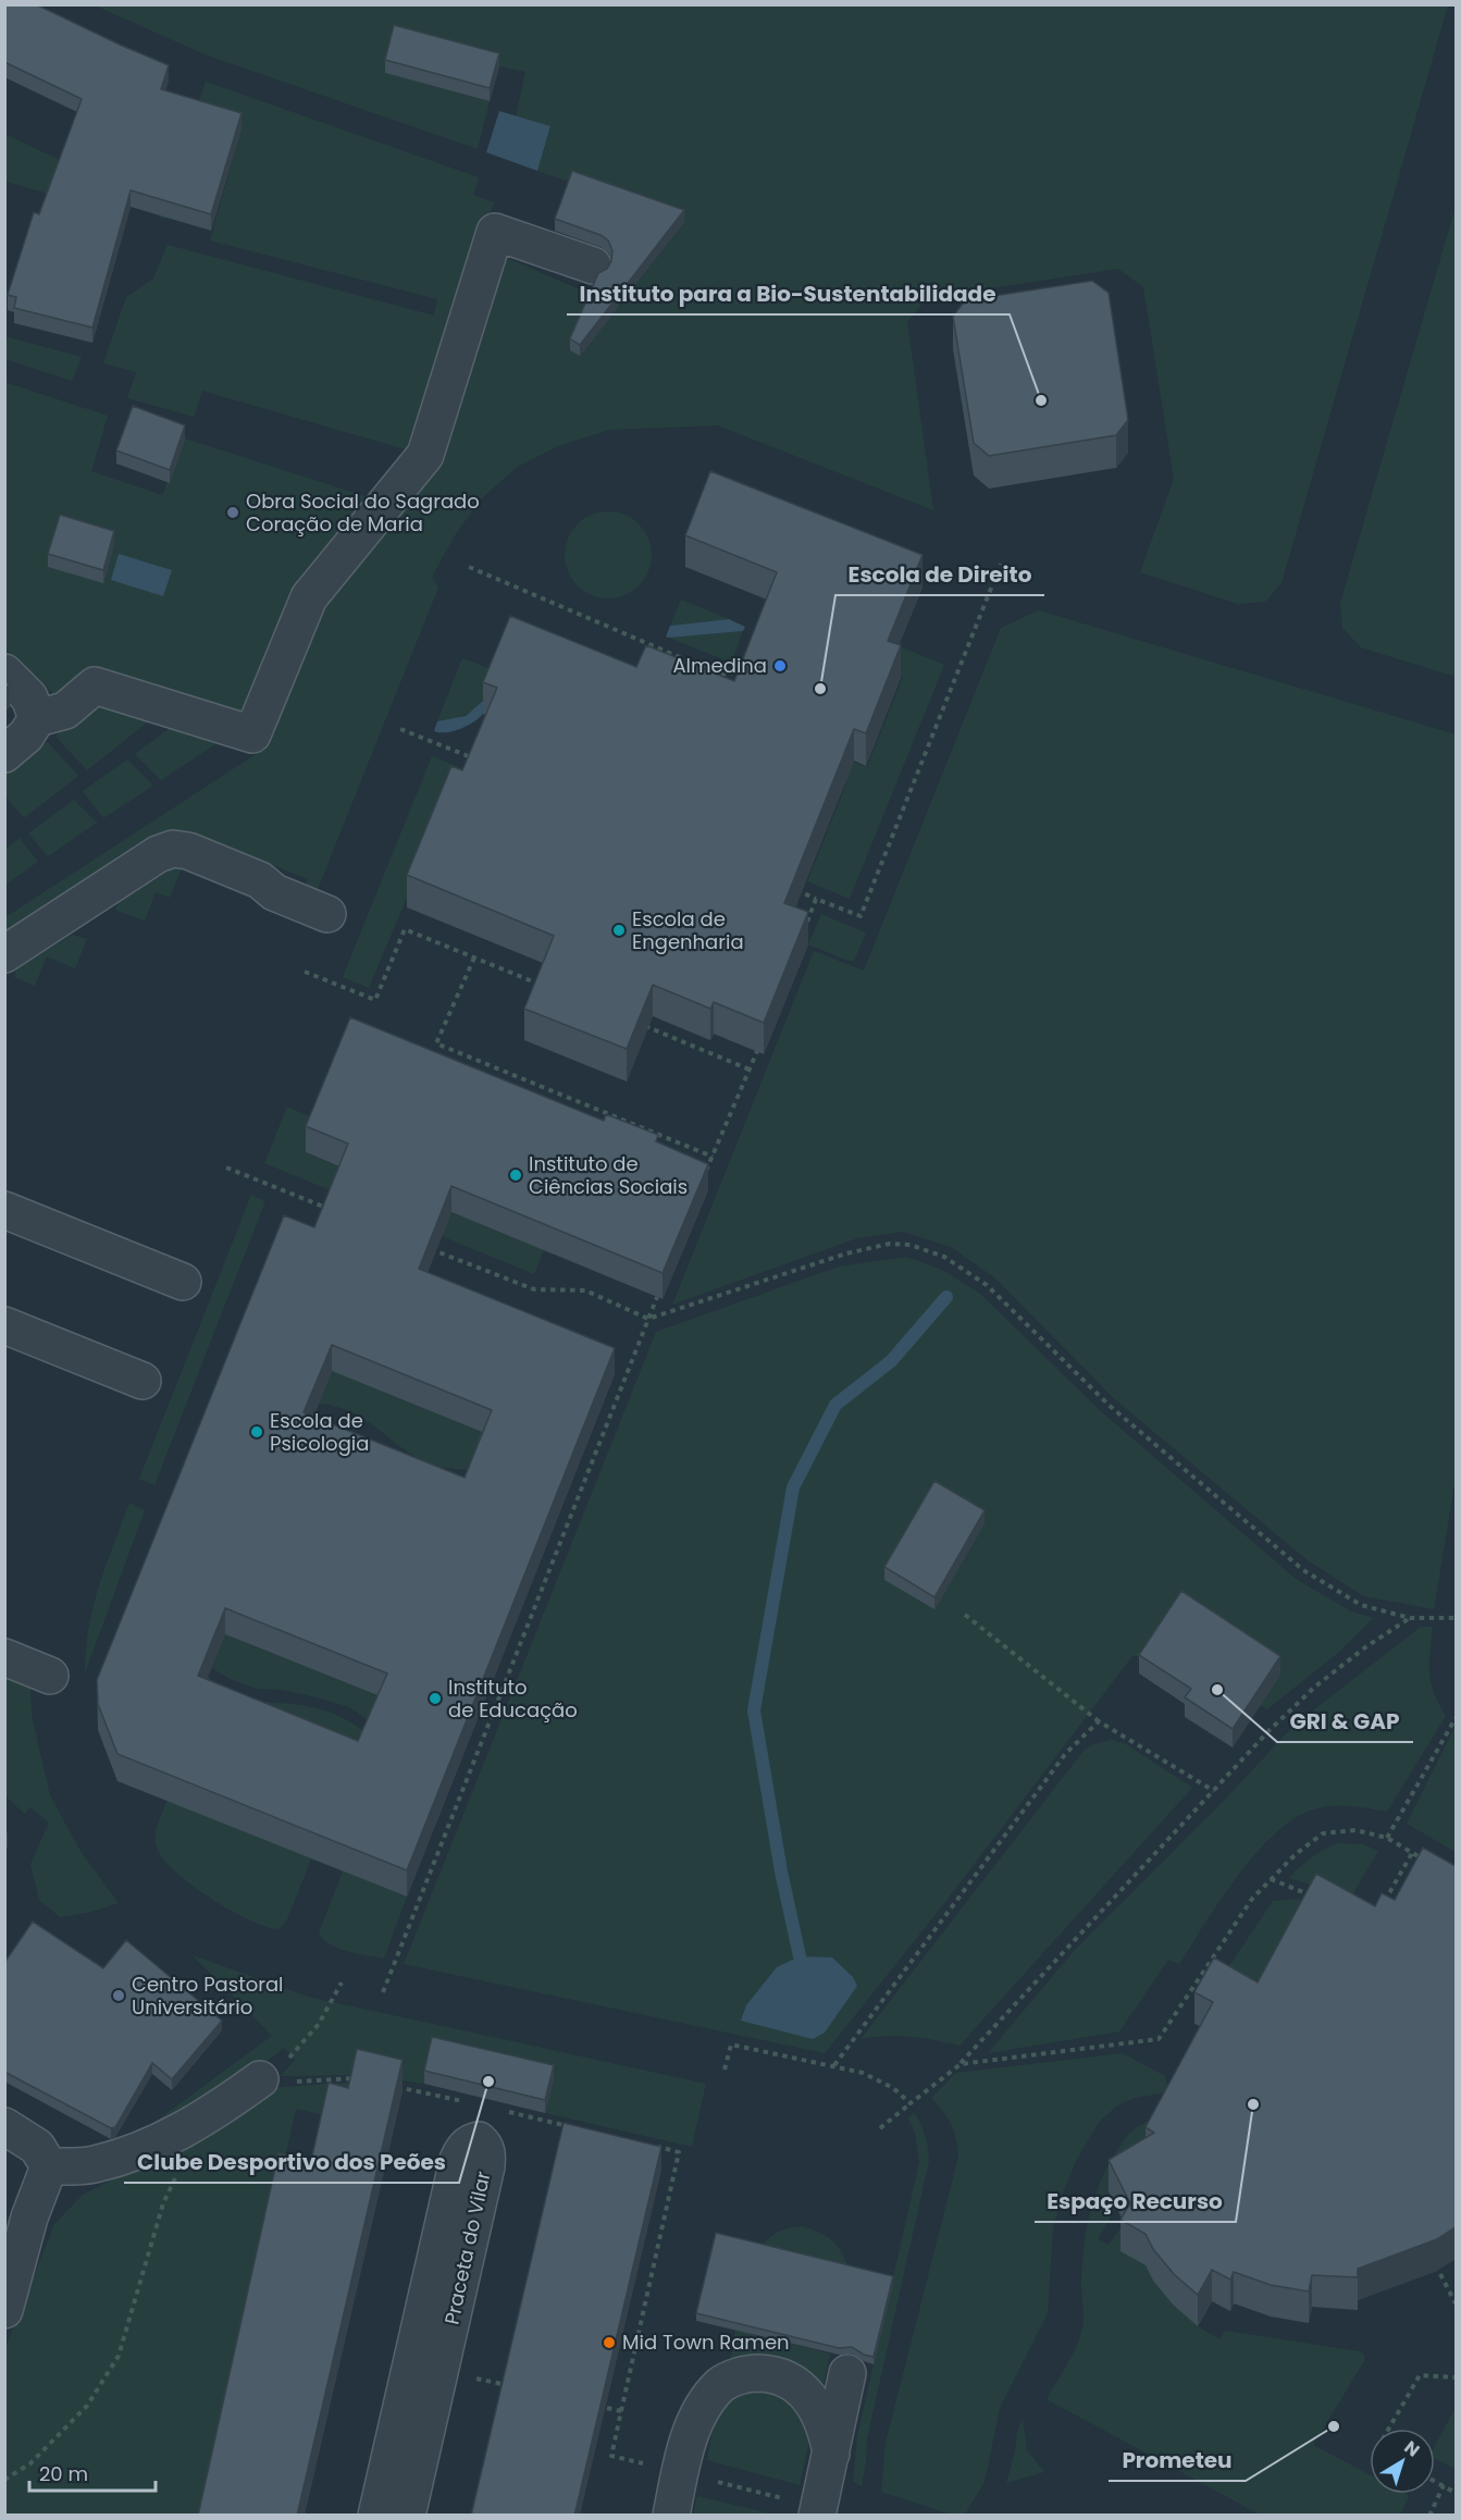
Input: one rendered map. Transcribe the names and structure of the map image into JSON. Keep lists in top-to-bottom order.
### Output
{
  "streets": {
    "lane": ["Praceta do Vilar"]
  },
  "places": [
    "Instituto para a Bio-Sustentabilidade",
    "Obra Social do Sagrado Coração de Maria",
    "Almedina",
    "Escola de Direito",
    "Escola de Engenharia",
    "Instituto de Ciências Sociais",
    "Escola de Psicologia",
    "GRI & GAP",
    "Instituto de Educação",
    "Centro Pastoral Universitário",
    "Clube Desportivo dos Peões",
    "Espaço Recurso",
    "Mid Town Ramen",
    "Prometeu"
  ],
  "scale_bar": "20 m",
  "north": "top right"
}
